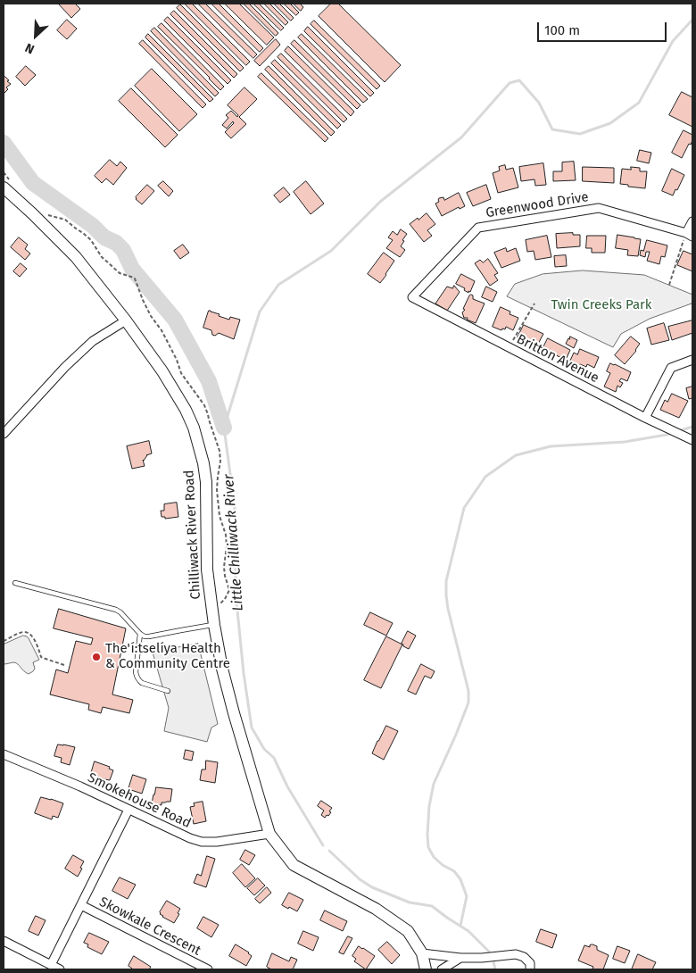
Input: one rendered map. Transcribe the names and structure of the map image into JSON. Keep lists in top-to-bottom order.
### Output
{
  "streets": {
    "main road": ["Chilliwack River Road"],
    "street": [
      "Greenwood Drive",
      "Britton Avenue",
      "Smokehouse Road",
      "Skowkale Crescent"
    ]
  },
  "crossings": [
    ["Greenwood Drive", "Britton Avenue"],
    ["Chilliwack River Road", "Smokehouse Road"]
  ],
  "water": ["Little Chilliwack River"],
  "parks": ["Twin Creeks Park"],
  "places": ["The'í:tselíya Health & Community Centre"],
  "scale_bar": "100 m",
  "north": "bottom left"
}
